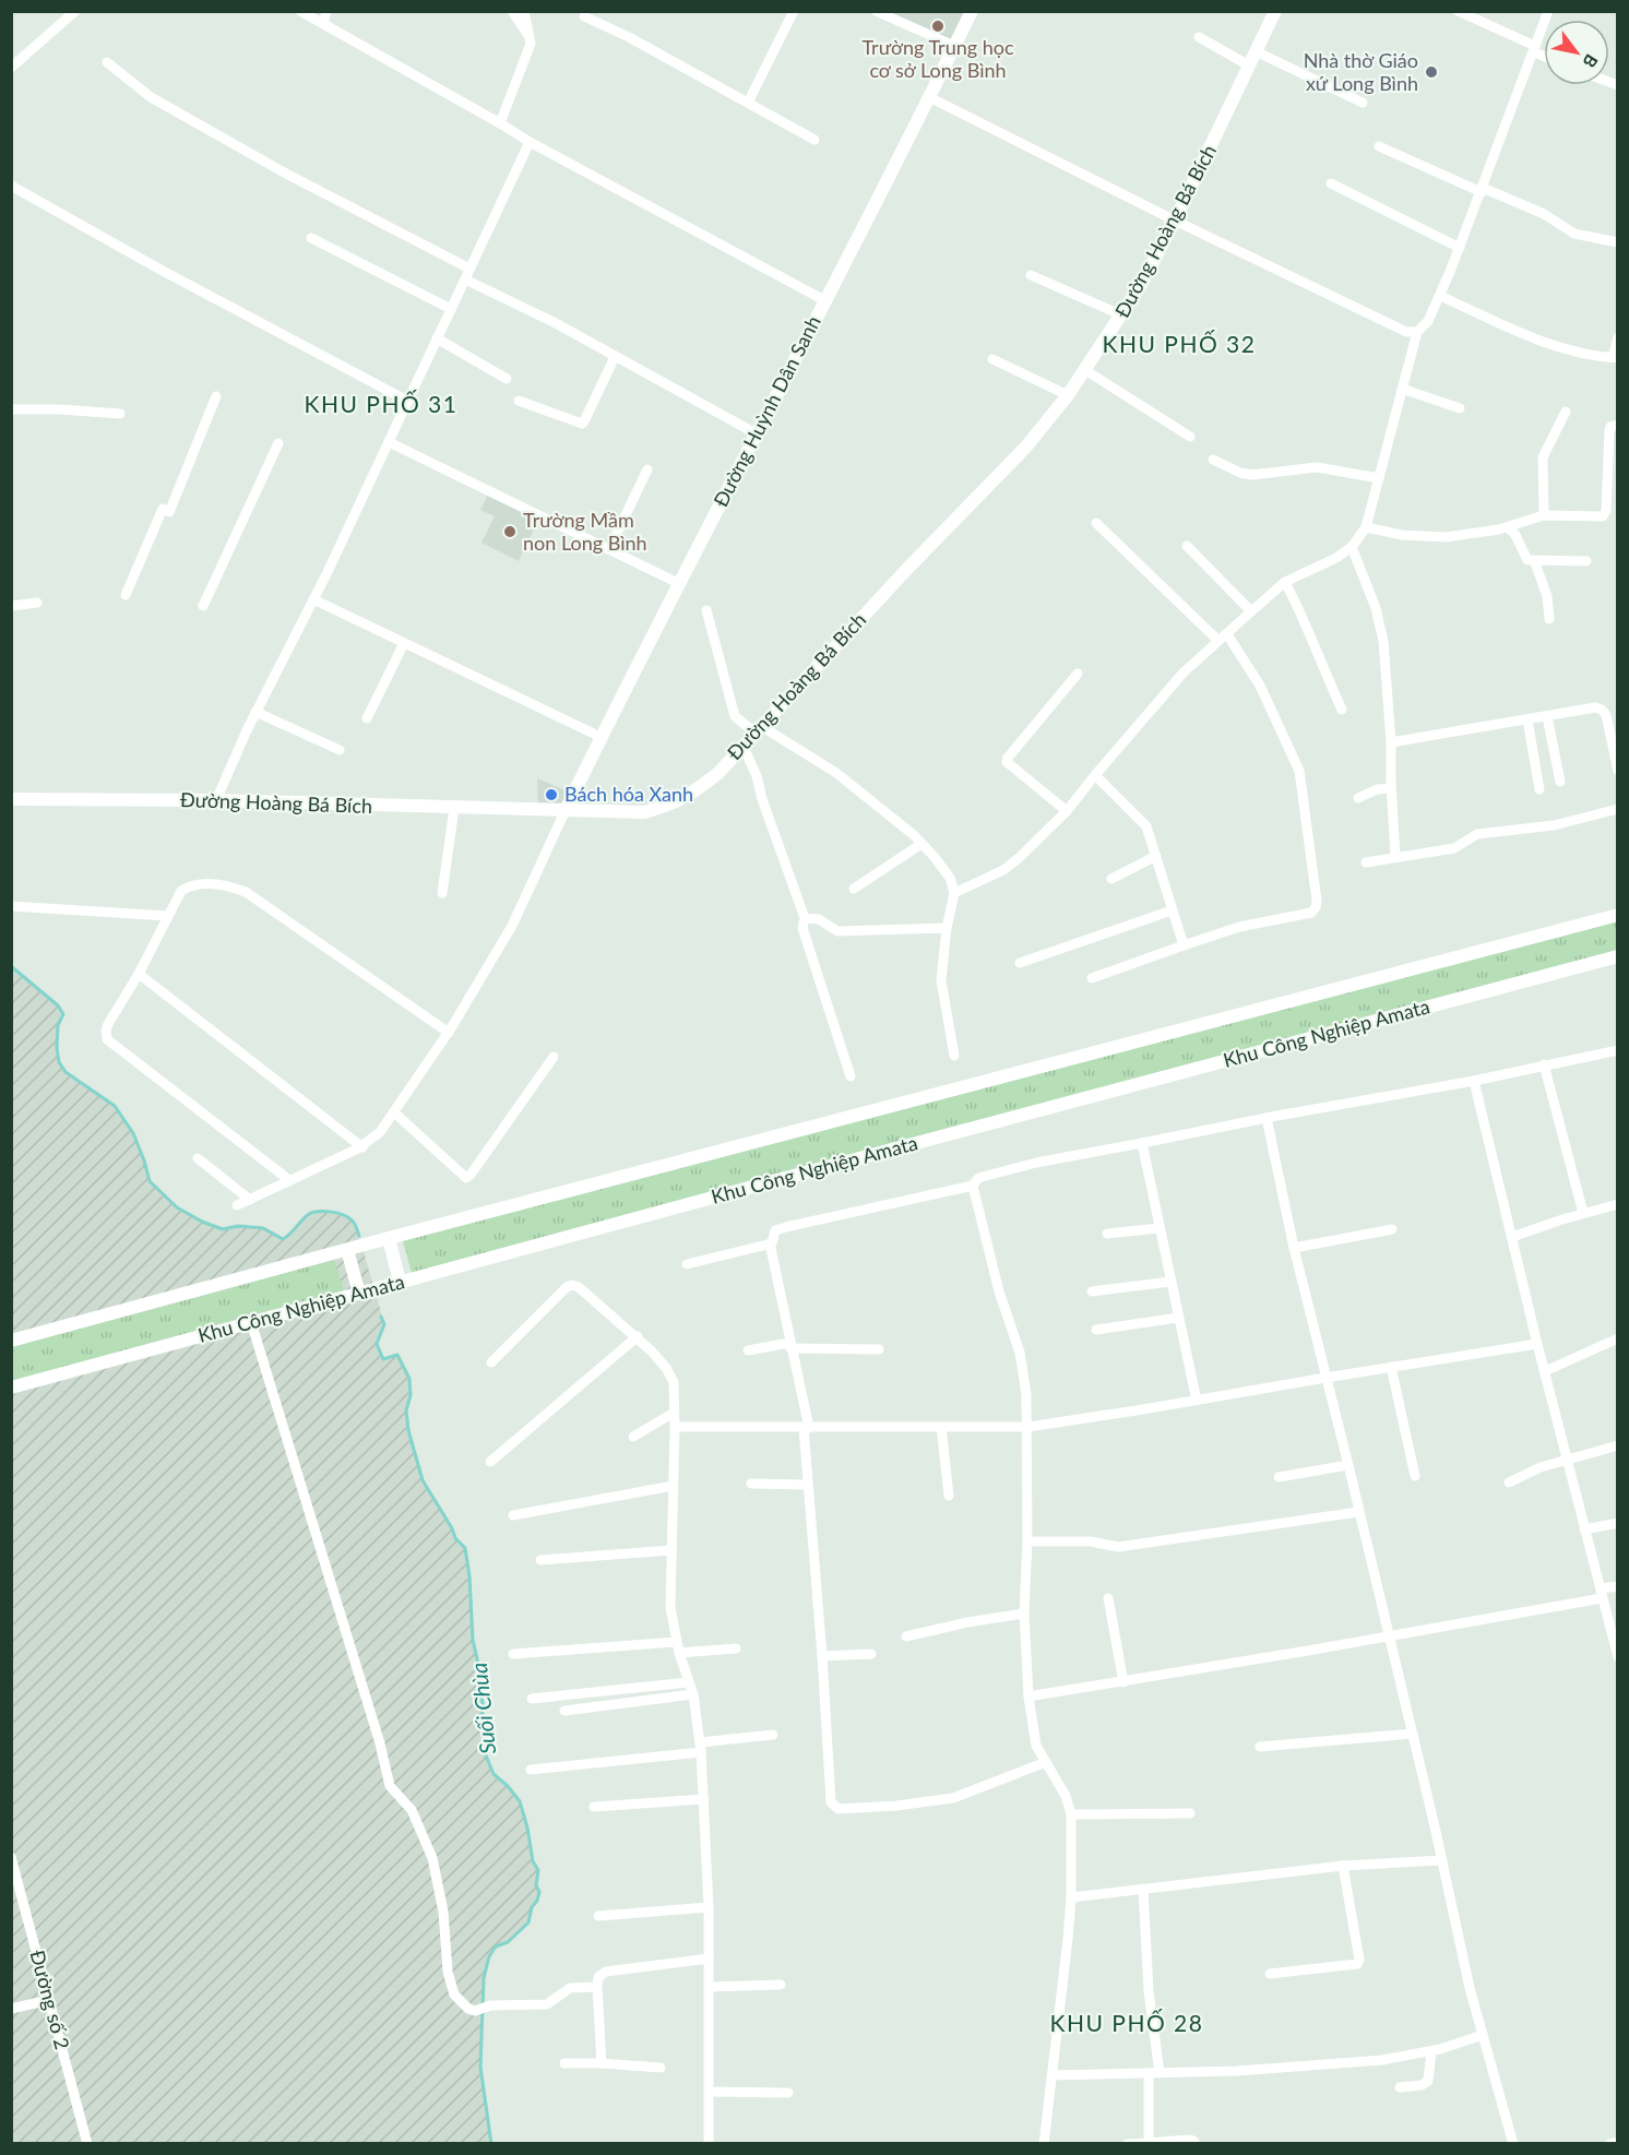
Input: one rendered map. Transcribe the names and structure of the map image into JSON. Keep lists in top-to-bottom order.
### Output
{
  "streets": {
    "street": [
      "Đường Hoàng Bá Bích",
      "Đường Huỳnh Dân Sanh",
      "Khu Công Nghiệp Amata",
      "Đường số 2"
    ]
  },
  "crossings": [
    ["Đường Hoàng Bá Bích", "Đường Huỳnh Dân Sanh"]
  ],
  "districts": ["KHU PHỐ 32", "KHU PHỐ 31", "KHU PHỐ 28"],
  "water": ["Suối Chùa"],
  "places": [
    "Trường Trung học cơ sở Long Bình",
    "Nhà thờ Giáo xứ Long Bình",
    "Trường Mầm non Long Bình",
    "Bách hóa Xanh"
  ],
  "north": "bottom right"
}
